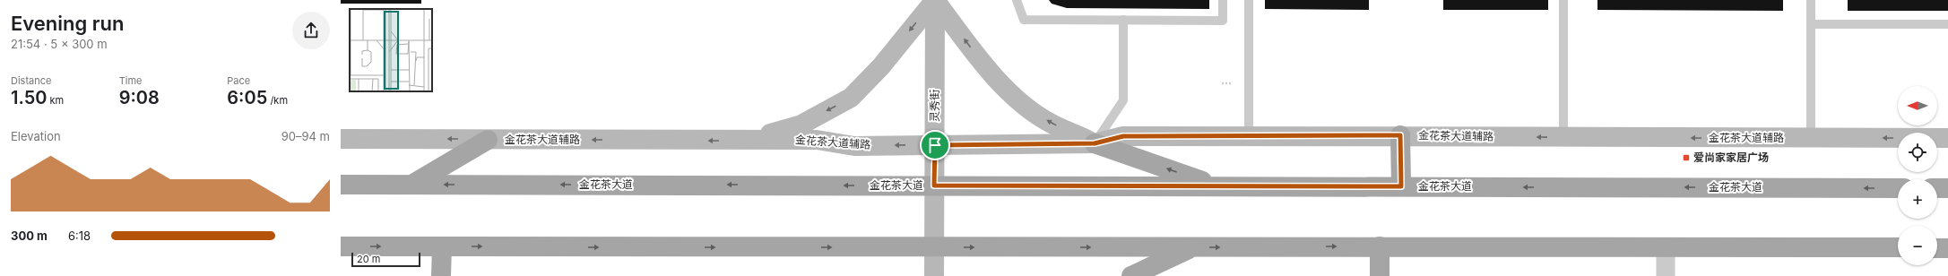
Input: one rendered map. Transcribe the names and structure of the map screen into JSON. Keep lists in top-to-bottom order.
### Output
{
  "streets": {
    "main road": ["金花茶大道"],
    "street": ["灵秀街", "金花茶大道辅路"]
  },
  "crossings": [
    ["灵秀街", "金花茶大道辅路"],
    ["灵秀街", "金花茶大道"]
  ],
  "one_way": ["金花茶大道辅路"],
  "places": {
    "transit": ["爱尚家家居广场"]
  },
  "scale_bar": "20 m",
  "north": "left",
  "page": {
    "heading": ["Evening run", "21:54 · 5 × 300 m"],
    "stats": [
      ["Distance", "1.50 km"],
      ["Time", "9:08"],
      ["Pace", "6:05 /km"]
    ],
    "map_buttons": ["+", "−"],
    "chart": ["Elevation", "90–94 m"],
    "list": [
      {
        "name": "300 m",
        "note": "6:18"
      }
    ],
    "scale": "20 m"
  }
}
